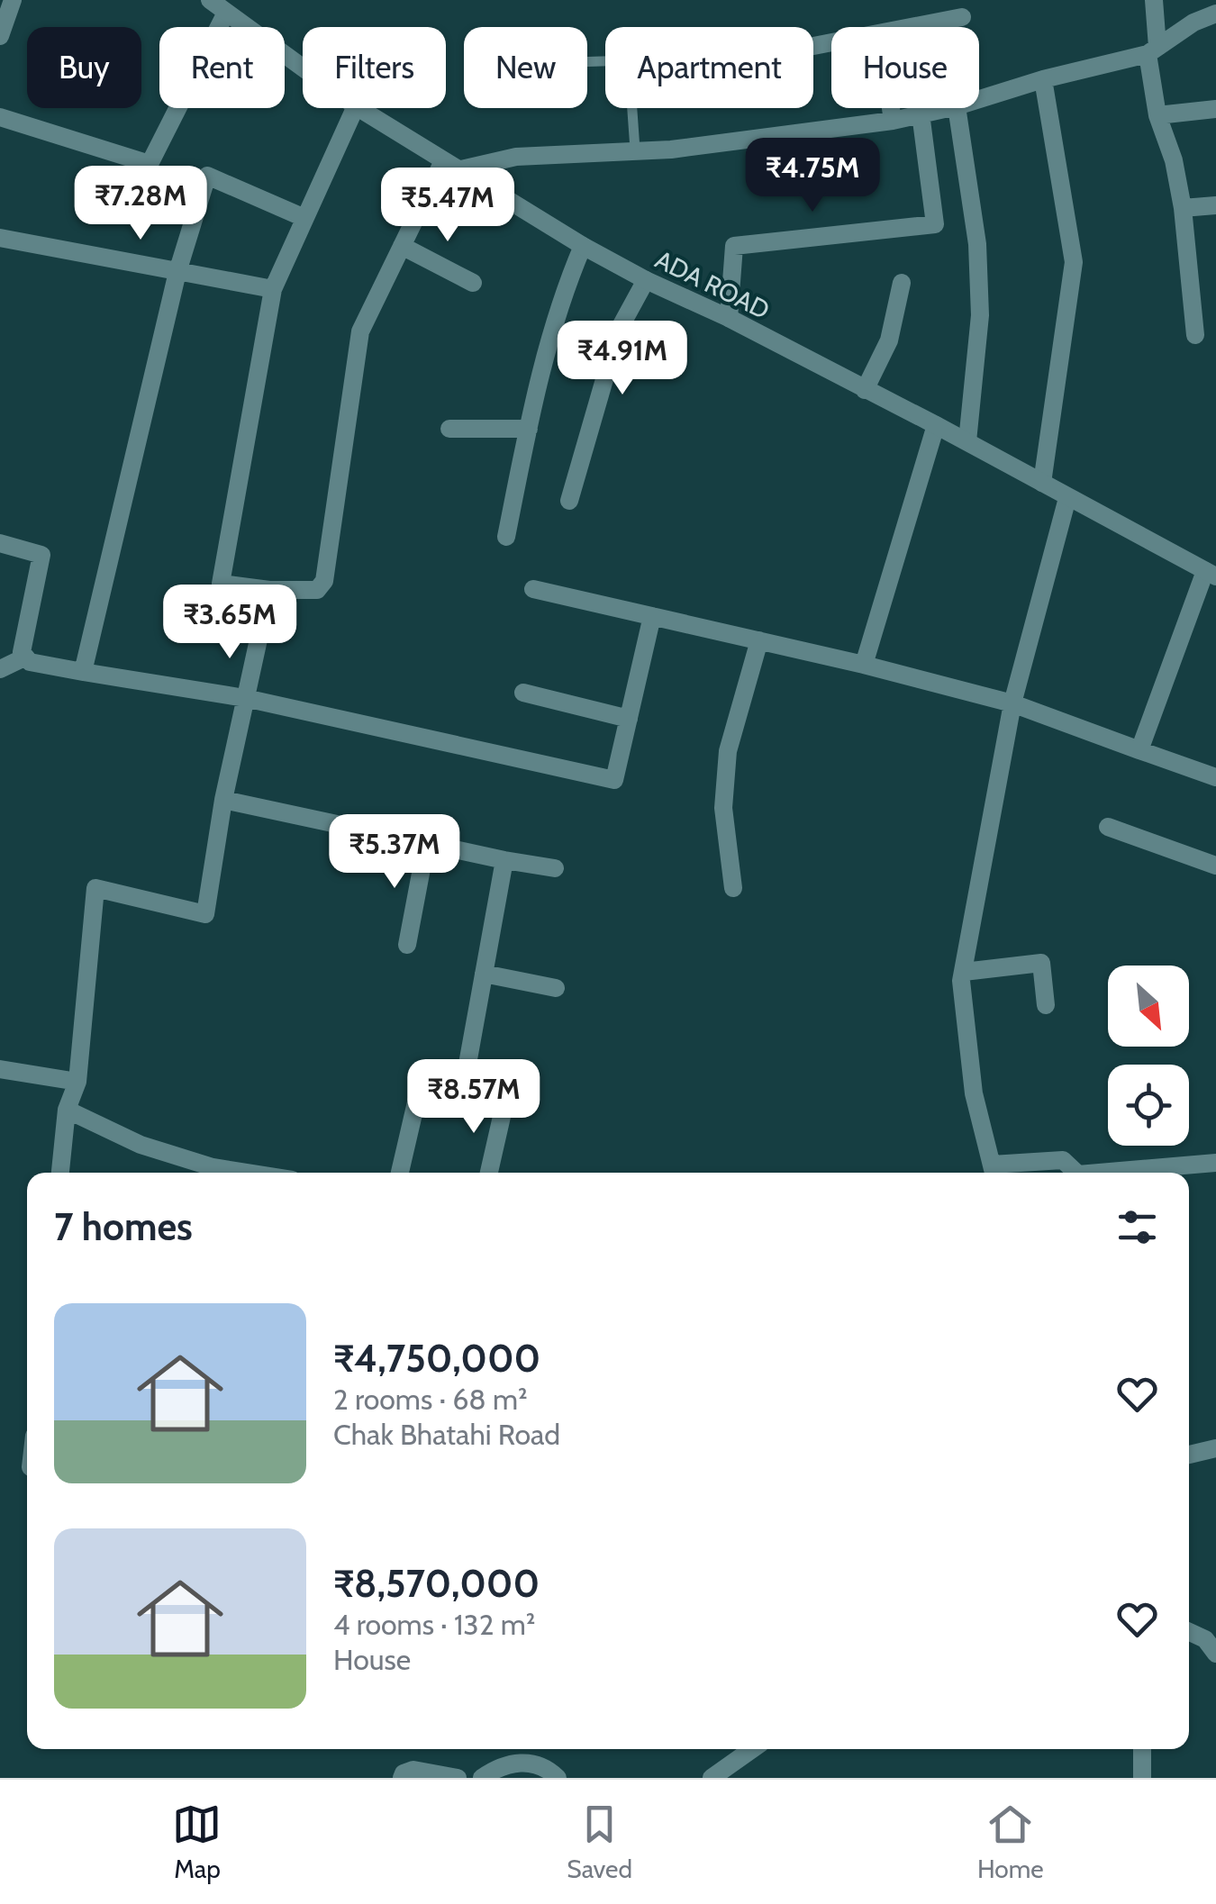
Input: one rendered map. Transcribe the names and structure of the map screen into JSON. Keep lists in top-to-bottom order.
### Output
{
  "streets": {
    "street": ["ADA ROAD"]
  },
  "north": "bottom right",
  "page": {
    "chip": [
      "Buy",
      "Rent",
      "Filters",
      "New",
      "Apartment",
      "House"
    ],
    "price": [
      "₹4.75M",
      "₹7.28M",
      "₹5.47M",
      "₹4.91M",
      "₹3.65M",
      "₹5.37M",
      "₹8.57M"
    ],
    "heading": "7 homes",
    "list": [
      {
        "name": "₹4,750,000",
        "note": "2 rooms · 68 m² · Chak Bhatahi Road"
      },
      {
        "name": "₹8,570,000",
        "note": "4 rooms · 132 m² · House"
      }
    ],
    "tabs": ["Map", "Saved", "Home"]
  }
}
